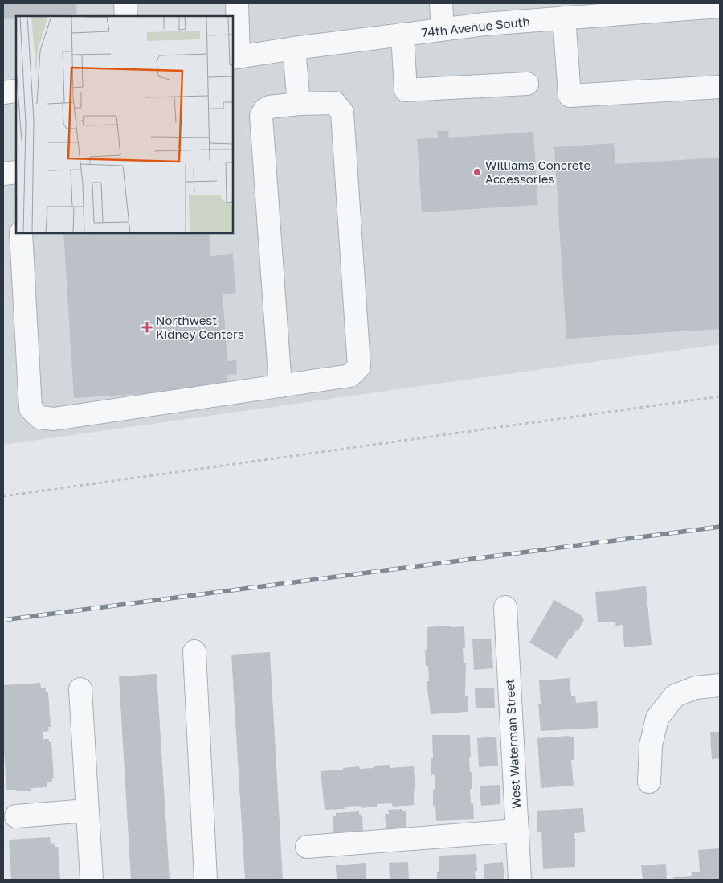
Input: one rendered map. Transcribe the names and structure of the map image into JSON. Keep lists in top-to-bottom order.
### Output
{
  "streets": {
    "street": ["74th Avenue South", "West Waterman Street"]
  },
  "places": {
    "other": ["Williams Concrete Accessories"],
    "health": ["Northwest Kidney Centers"]
  }
}
